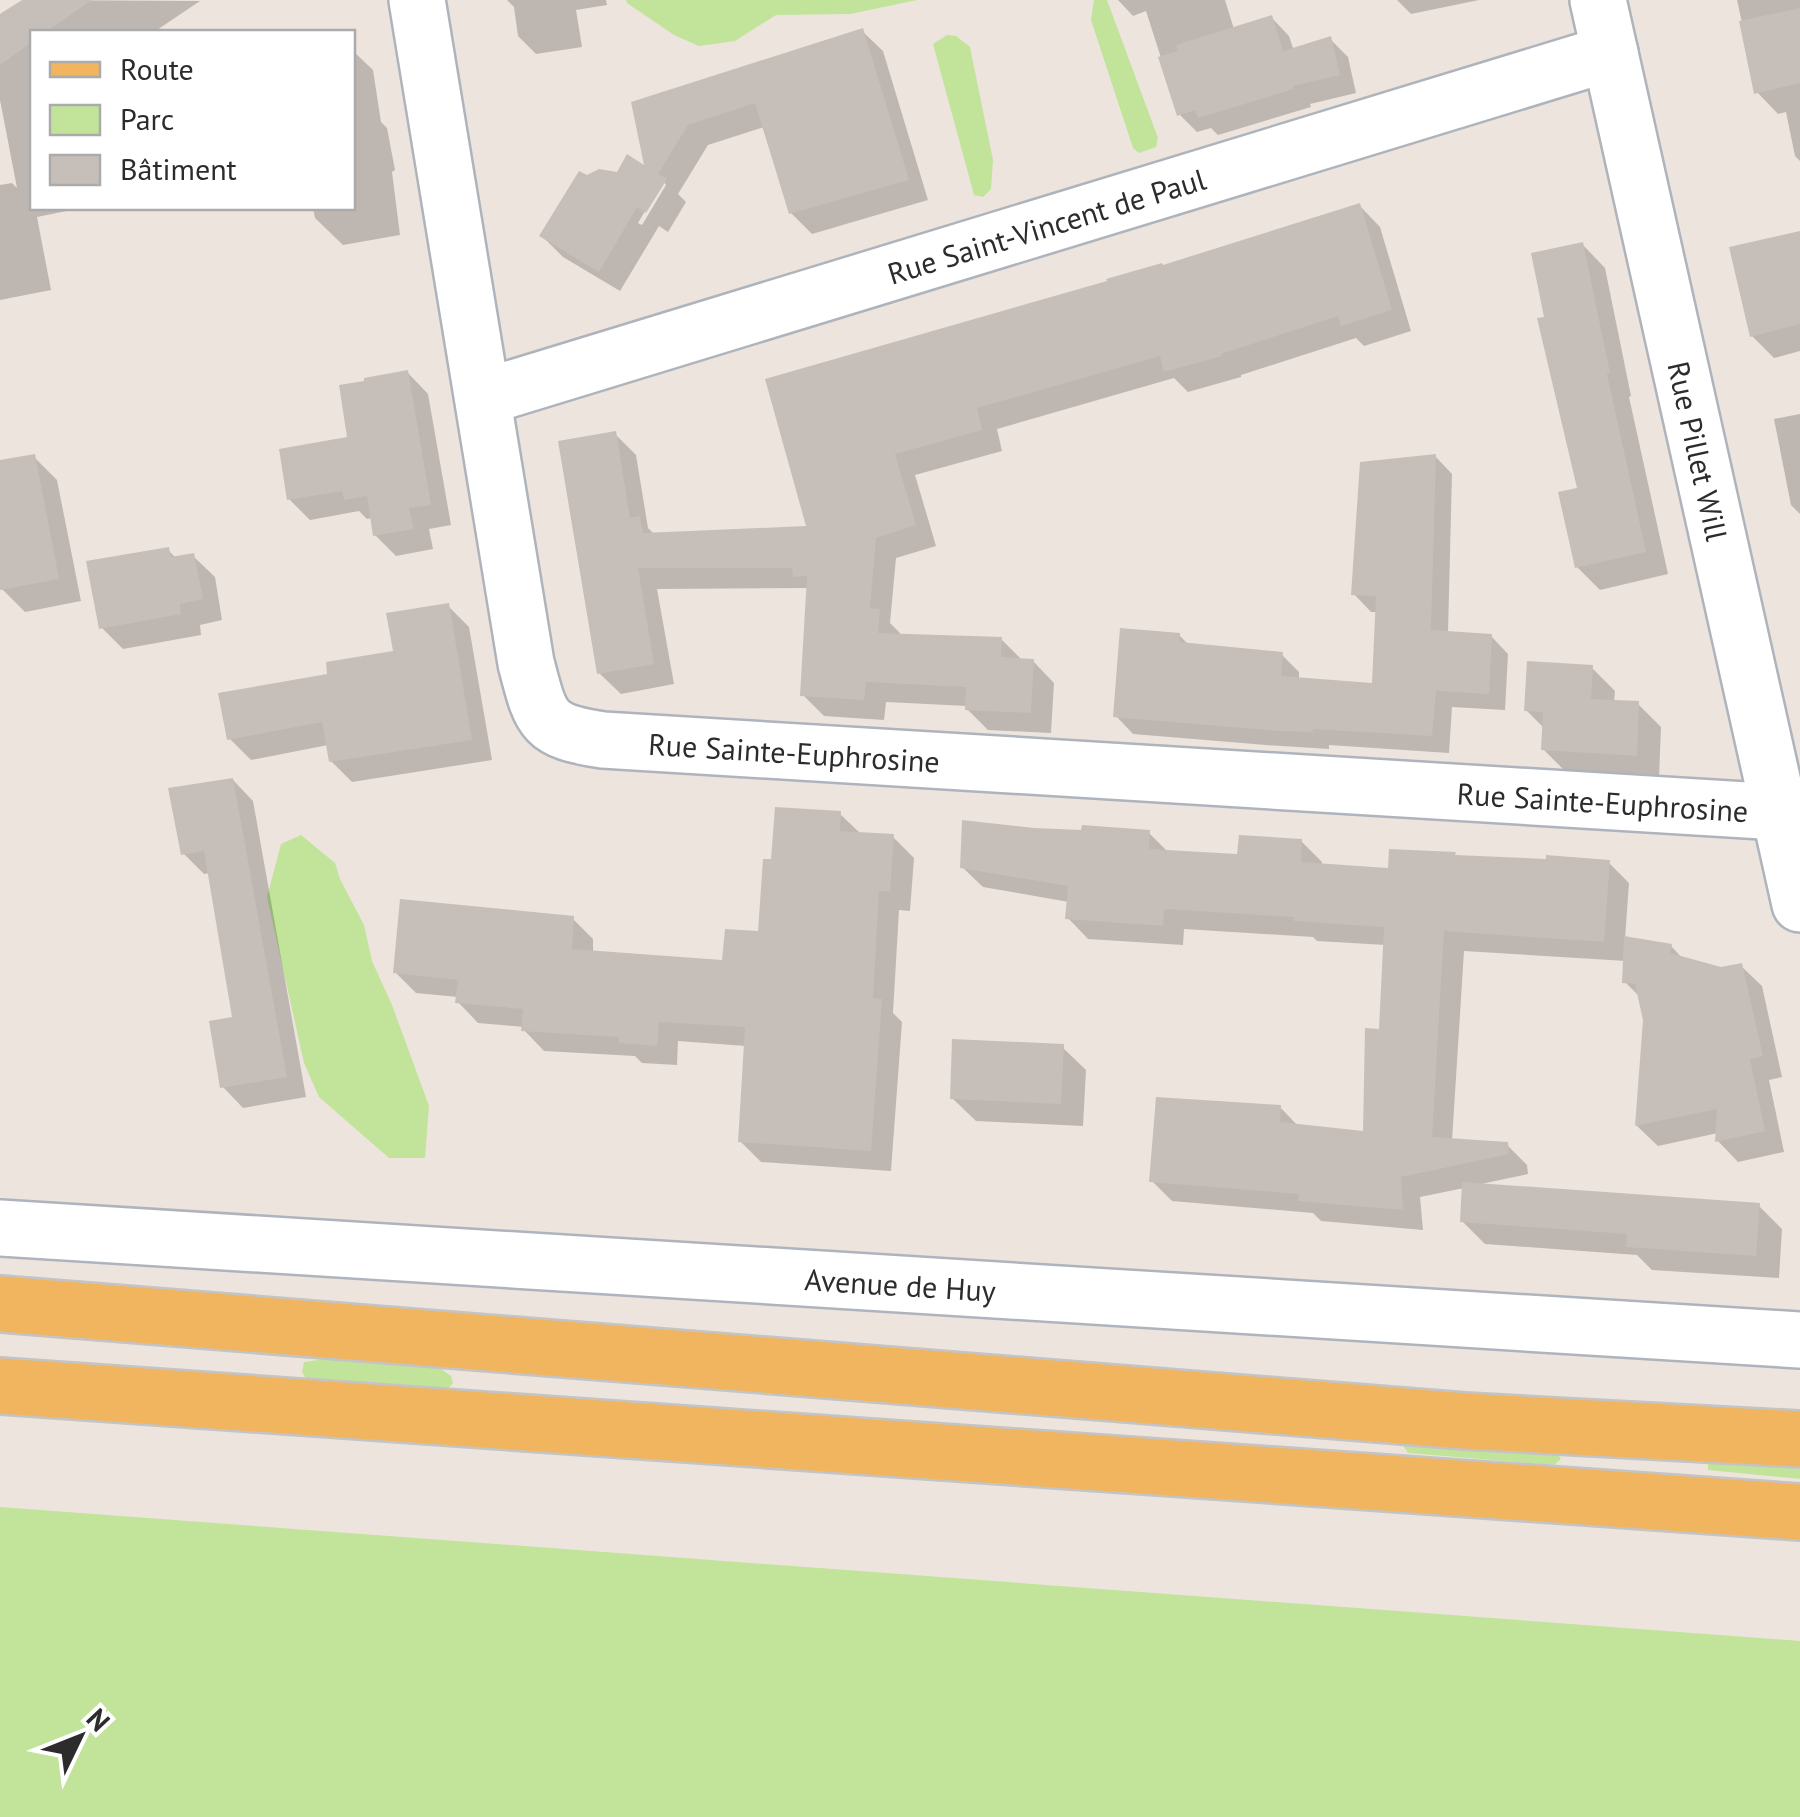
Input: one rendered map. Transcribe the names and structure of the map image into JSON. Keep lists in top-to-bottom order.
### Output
{
  "streets": {
    "street": [
      "Rue Saint-Vincent de Paul",
      "Rue Pillet Will",
      "Rue Sainte-Euphrosine",
      "Avenue de Huy"
    ]
  },
  "crossings": [
    ["Rue Saint-Vincent de Paul", "Rue Pillet Will"],
    ["Rue Saint-Vincent de Paul", "Rue Sainte-Euphrosine"],
    ["Rue Pillet Will", "Rue Sainte-Euphrosine"]
  ],
  "legend": ["Route", "Parc", "Bâtiment"],
  "north": "top right"
}
